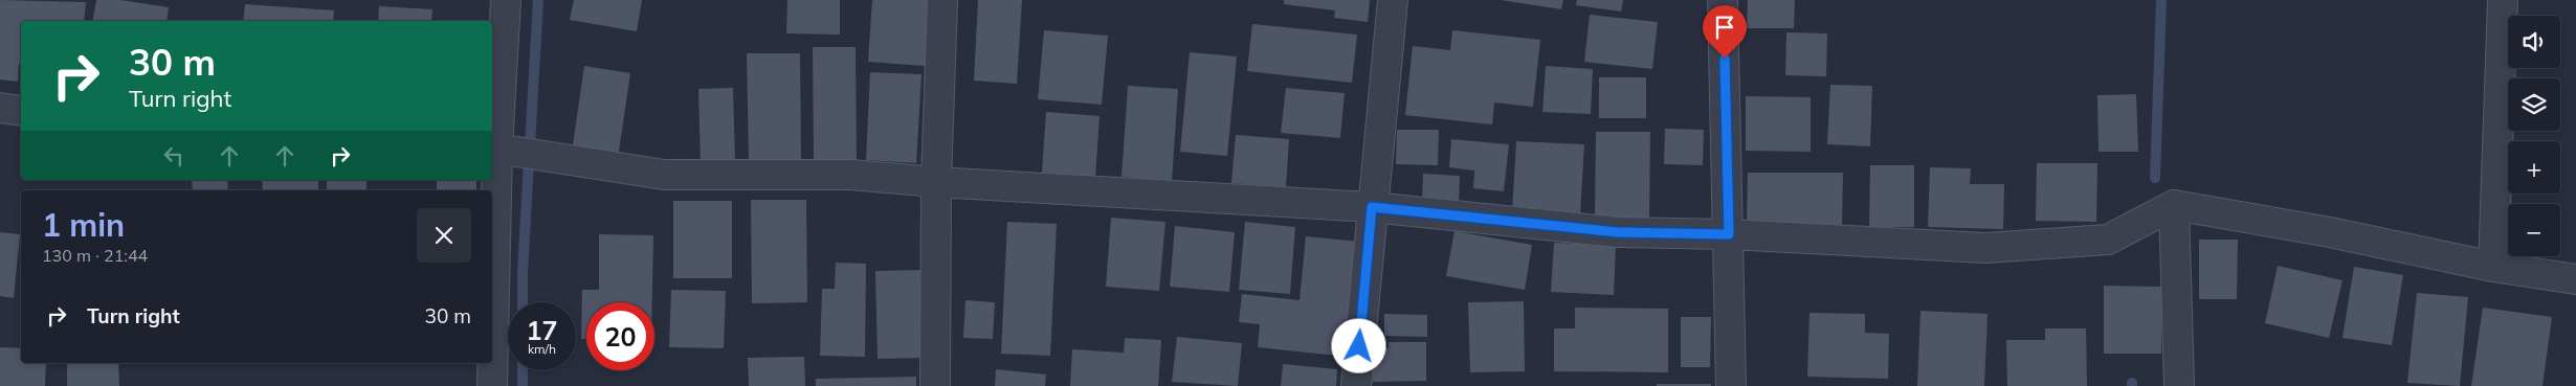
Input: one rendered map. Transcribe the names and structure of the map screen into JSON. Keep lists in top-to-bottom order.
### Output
{
  "page": {
    "map_buttons": ["+", "−"],
    "turn": ["30 m", "Turn right"],
    "heading": ["1 min", "130 m · 21:44"],
    "list": [
      {
        "name": "Turn right",
        "value": "30 m"
      }
    ],
    "speed": "17 km/h",
    "limit": "20"
  }
}
